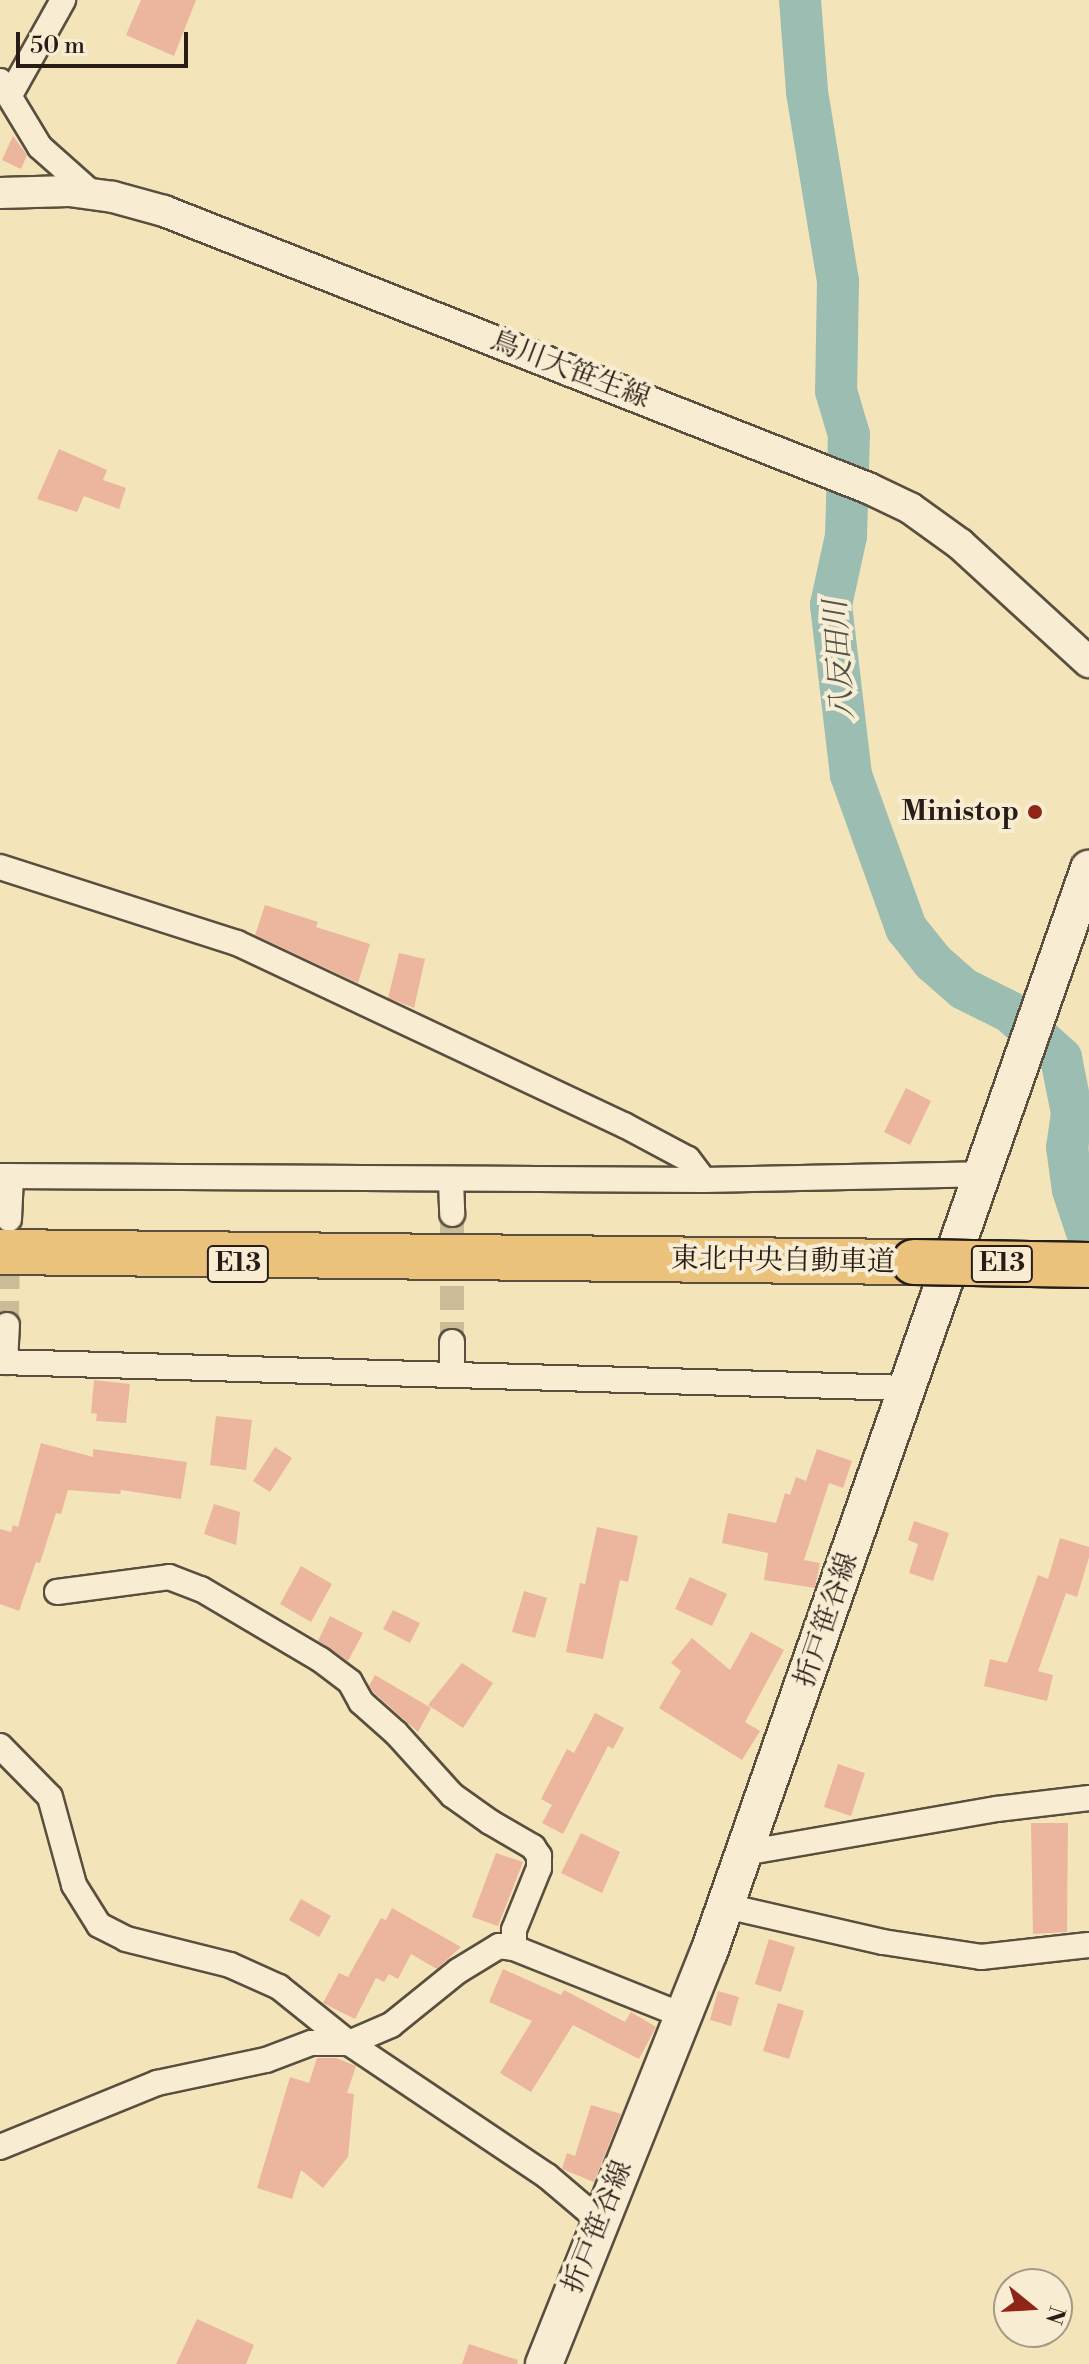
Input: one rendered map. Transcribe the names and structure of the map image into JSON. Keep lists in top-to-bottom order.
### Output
{
  "streets": {
    "highway": ["東北中央自動車道", "E13"],
    "main road": ["折戸笹谷線"],
    "street": ["鳥川大笹生線"]
  },
  "water": ["八反田川"],
  "places": ["Ministop"],
  "scale_bar": "50 m",
  "north": "right"
}
